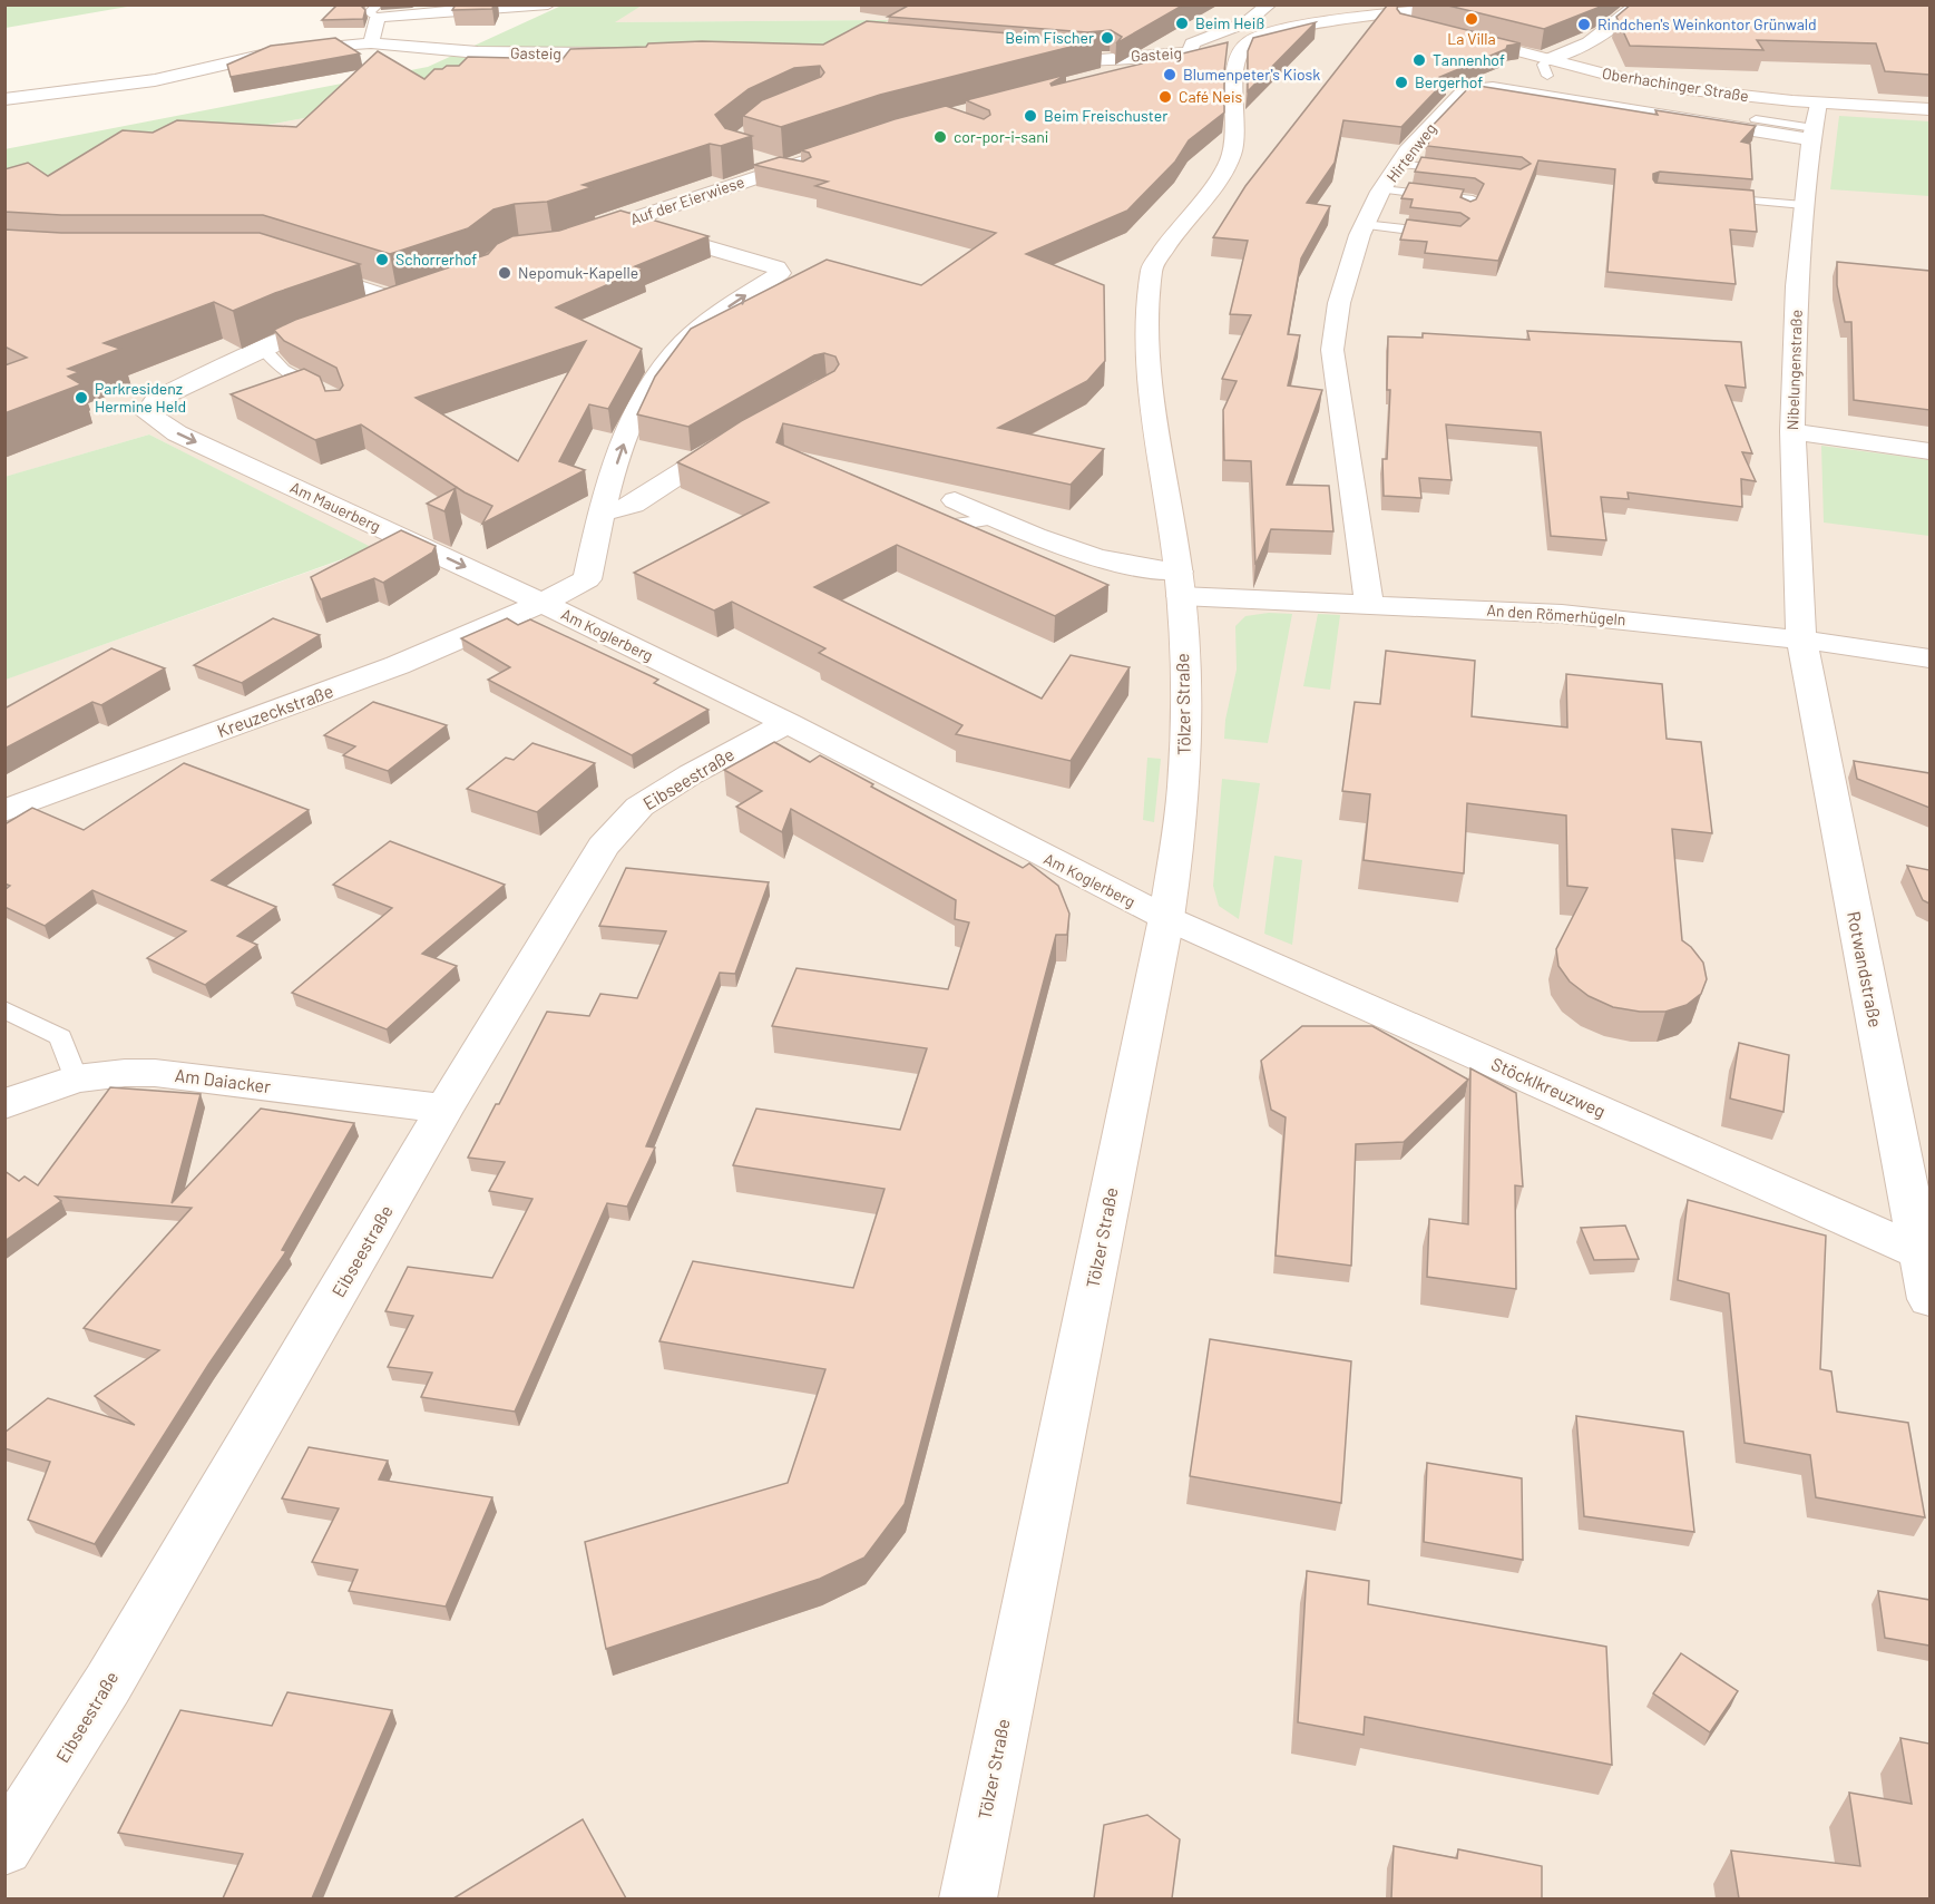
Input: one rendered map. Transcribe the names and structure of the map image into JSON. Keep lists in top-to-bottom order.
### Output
{
  "streets": {
    "street": [
      "Gasteig",
      "Oberhachinger Straße",
      "Hirtenweg",
      "Auf der Eierwiese",
      "Nibelungenstraße",
      "Am Mauerberg",
      "An den Römerhügeln",
      "Am Koglerberg",
      "Tölzer Straße",
      "Kreuzeckstraße",
      "Eibseestraße",
      "Rotwandstraße",
      "Am Daiacker",
      "Stöcklkreuzweg"
    ]
  },
  "crossings": [
    ["Oberhachinger Straße", "Nibelungenstraße"],
    ["Hirtenweg", "Nibelungenstraße"],
    ["Hirtenweg", "An den Römerhügeln"],
    ["Auf der Eierwiese", "Am Koglerberg"],
    ["Nibelungenstraße", "An den Römerhügeln"],
    ["Nibelungenstraße", "Rotwandstraße"],
    ["Am Mauerberg", "Am Koglerberg"],
    ["Am Mauerberg", "Kreuzeckstraße"],
    ["An den Römerhügeln", "Tölzer Straße"],
    ["An den Römerhügeln", "Rotwandstraße"],
    ["Am Koglerberg", "Tölzer Straße"],
    ["Am Koglerberg", "Kreuzeckstraße"],
    ["Am Koglerberg", "Eibseestraße"],
    ["Am Koglerberg", "Stöcklkreuzweg"],
    ["Tölzer Straße", "Stöcklkreuzweg"],
    ["Eibseestraße", "Am Daiacker"],
    ["Rotwandstraße", "Stöcklkreuzweg"]
  ],
  "places": [
    "La Villa",
    "Beim Heiß",
    "Rindchen's Weinkontor Grünwald",
    "Beim Fischer",
    "Tannenhof",
    "Blumenpeter's Kiosk",
    "Bergerhof",
    "Café Neis",
    "Beim Freischuster",
    "cor-por-i-sani",
    "Schorrerhof",
    "Nepomuk-Kapelle",
    "Parkresidenz Hermine Held"
  ]
}
